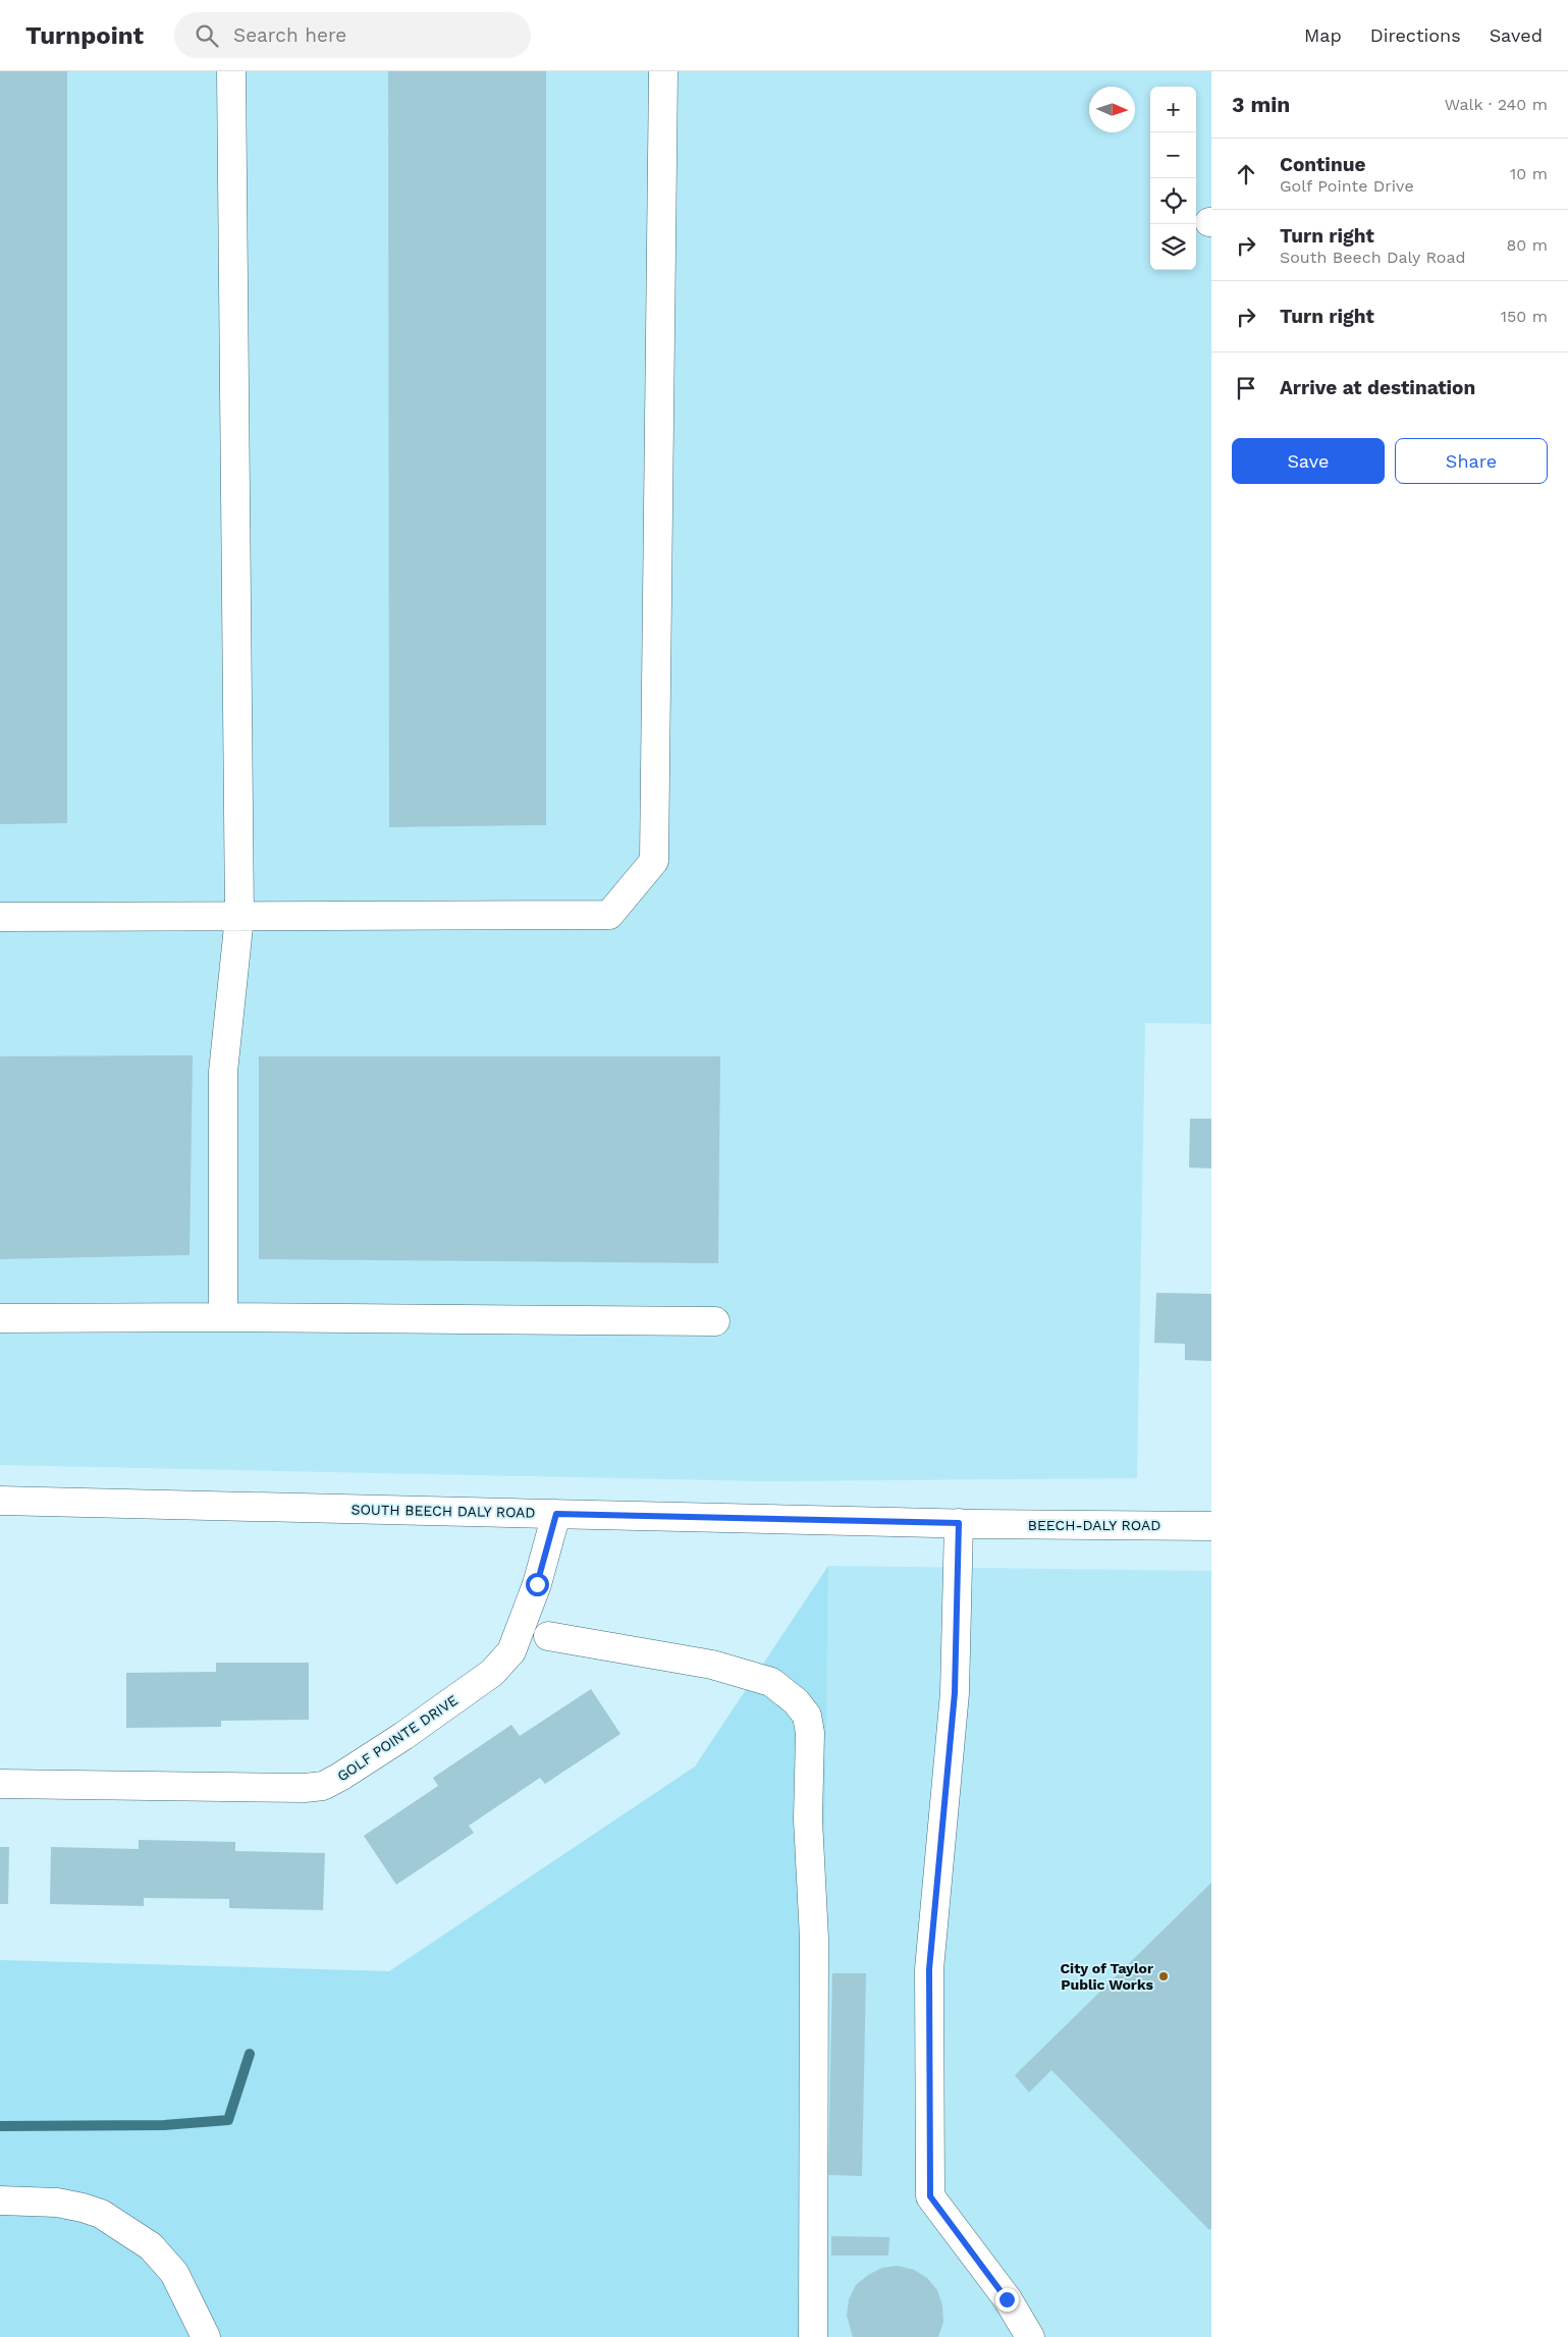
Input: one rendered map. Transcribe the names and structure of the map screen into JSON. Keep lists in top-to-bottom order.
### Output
{
  "streets": {
    "street": ["SOUTH BEECH DALY ROAD", "BEECH-DALY ROAD", "GOLF POINTE DRIVE"]
  },
  "crossings": [
    ["SOUTH BEECH DALY ROAD", "BEECH-DALY ROAD"],
    ["SOUTH BEECH DALY ROAD", "GOLF POINTE DRIVE"]
  ],
  "places": ["City of Taylor Public Works"],
  "north": "right",
  "page": {
    "header": "Turnpoint",
    "search": "Search here",
    "nav": ["Map", "Directions", "Saved"],
    "heading": ["3 min", "Walk · 240 m"],
    "map_buttons": ["+", "−"],
    "list": [
      ["Continue", "Golf Pointe Drive", "10 m"],
      ["Turn right", "South Beech Daly Road", "80 m"],
      ["Turn right", "150 m"],
      "Arrive at destination"
    ],
    "buttons": ["Save", "Share"]
  }
}
